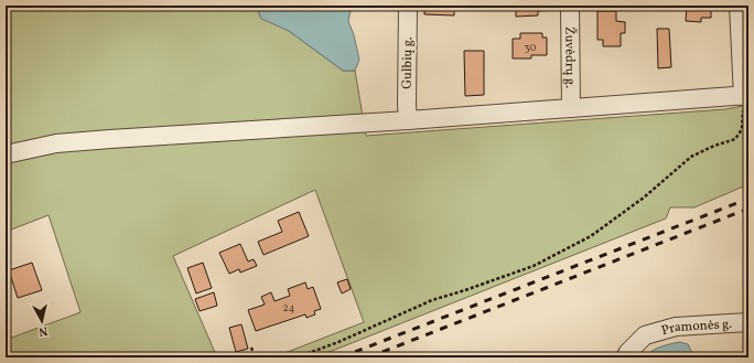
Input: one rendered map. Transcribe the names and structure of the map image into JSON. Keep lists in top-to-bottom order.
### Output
{
  "streets": {
    "street": ["Žuvėdrų g.", "Gulbių g.", "Pramonės g."]
  },
  "house_numbers": ["30", "24"],
  "north": "bottom"
}
